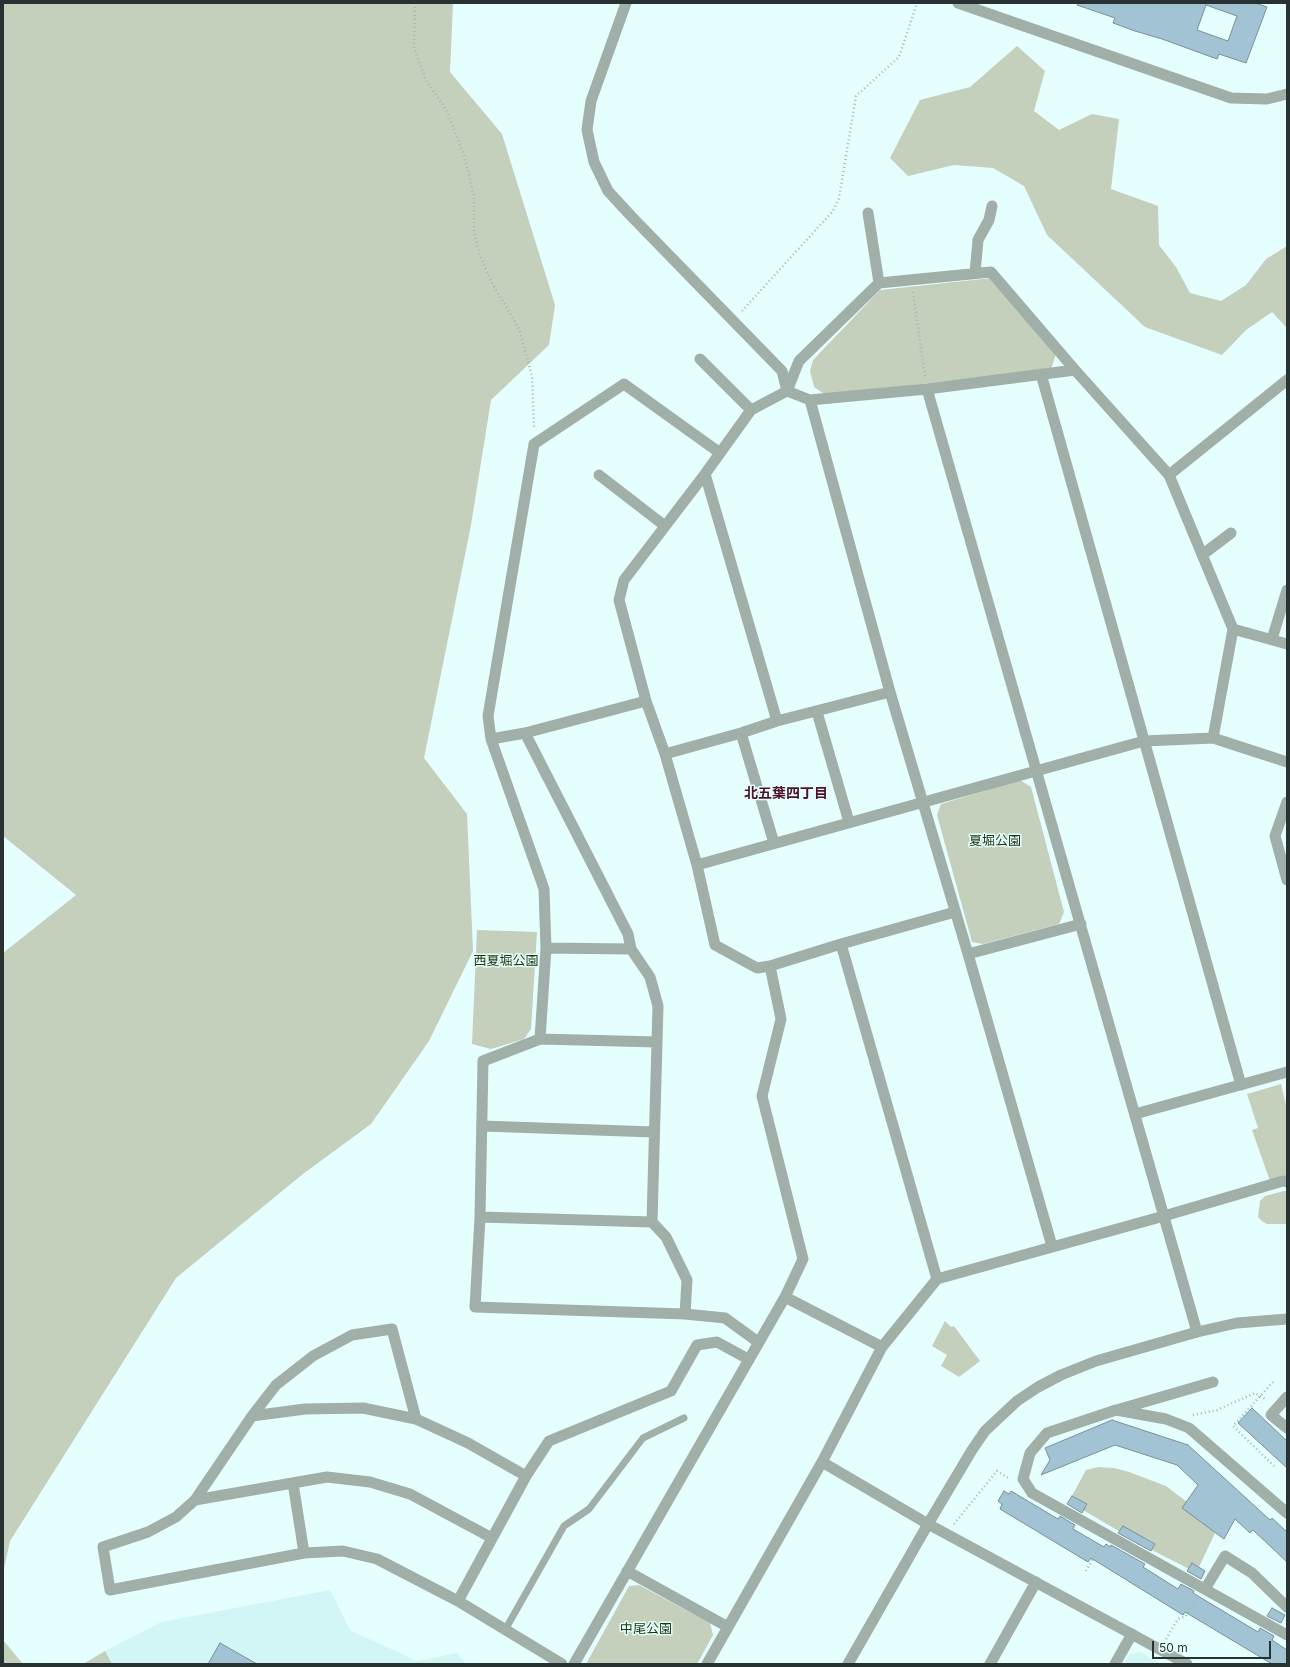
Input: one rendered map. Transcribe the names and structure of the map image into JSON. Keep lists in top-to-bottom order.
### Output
{
  "districts": ["北五葉四丁目"],
  "parks": ["夏堀公園", "西夏堀公園", "中尾公園"],
  "scale_bar": "50 m"
}
